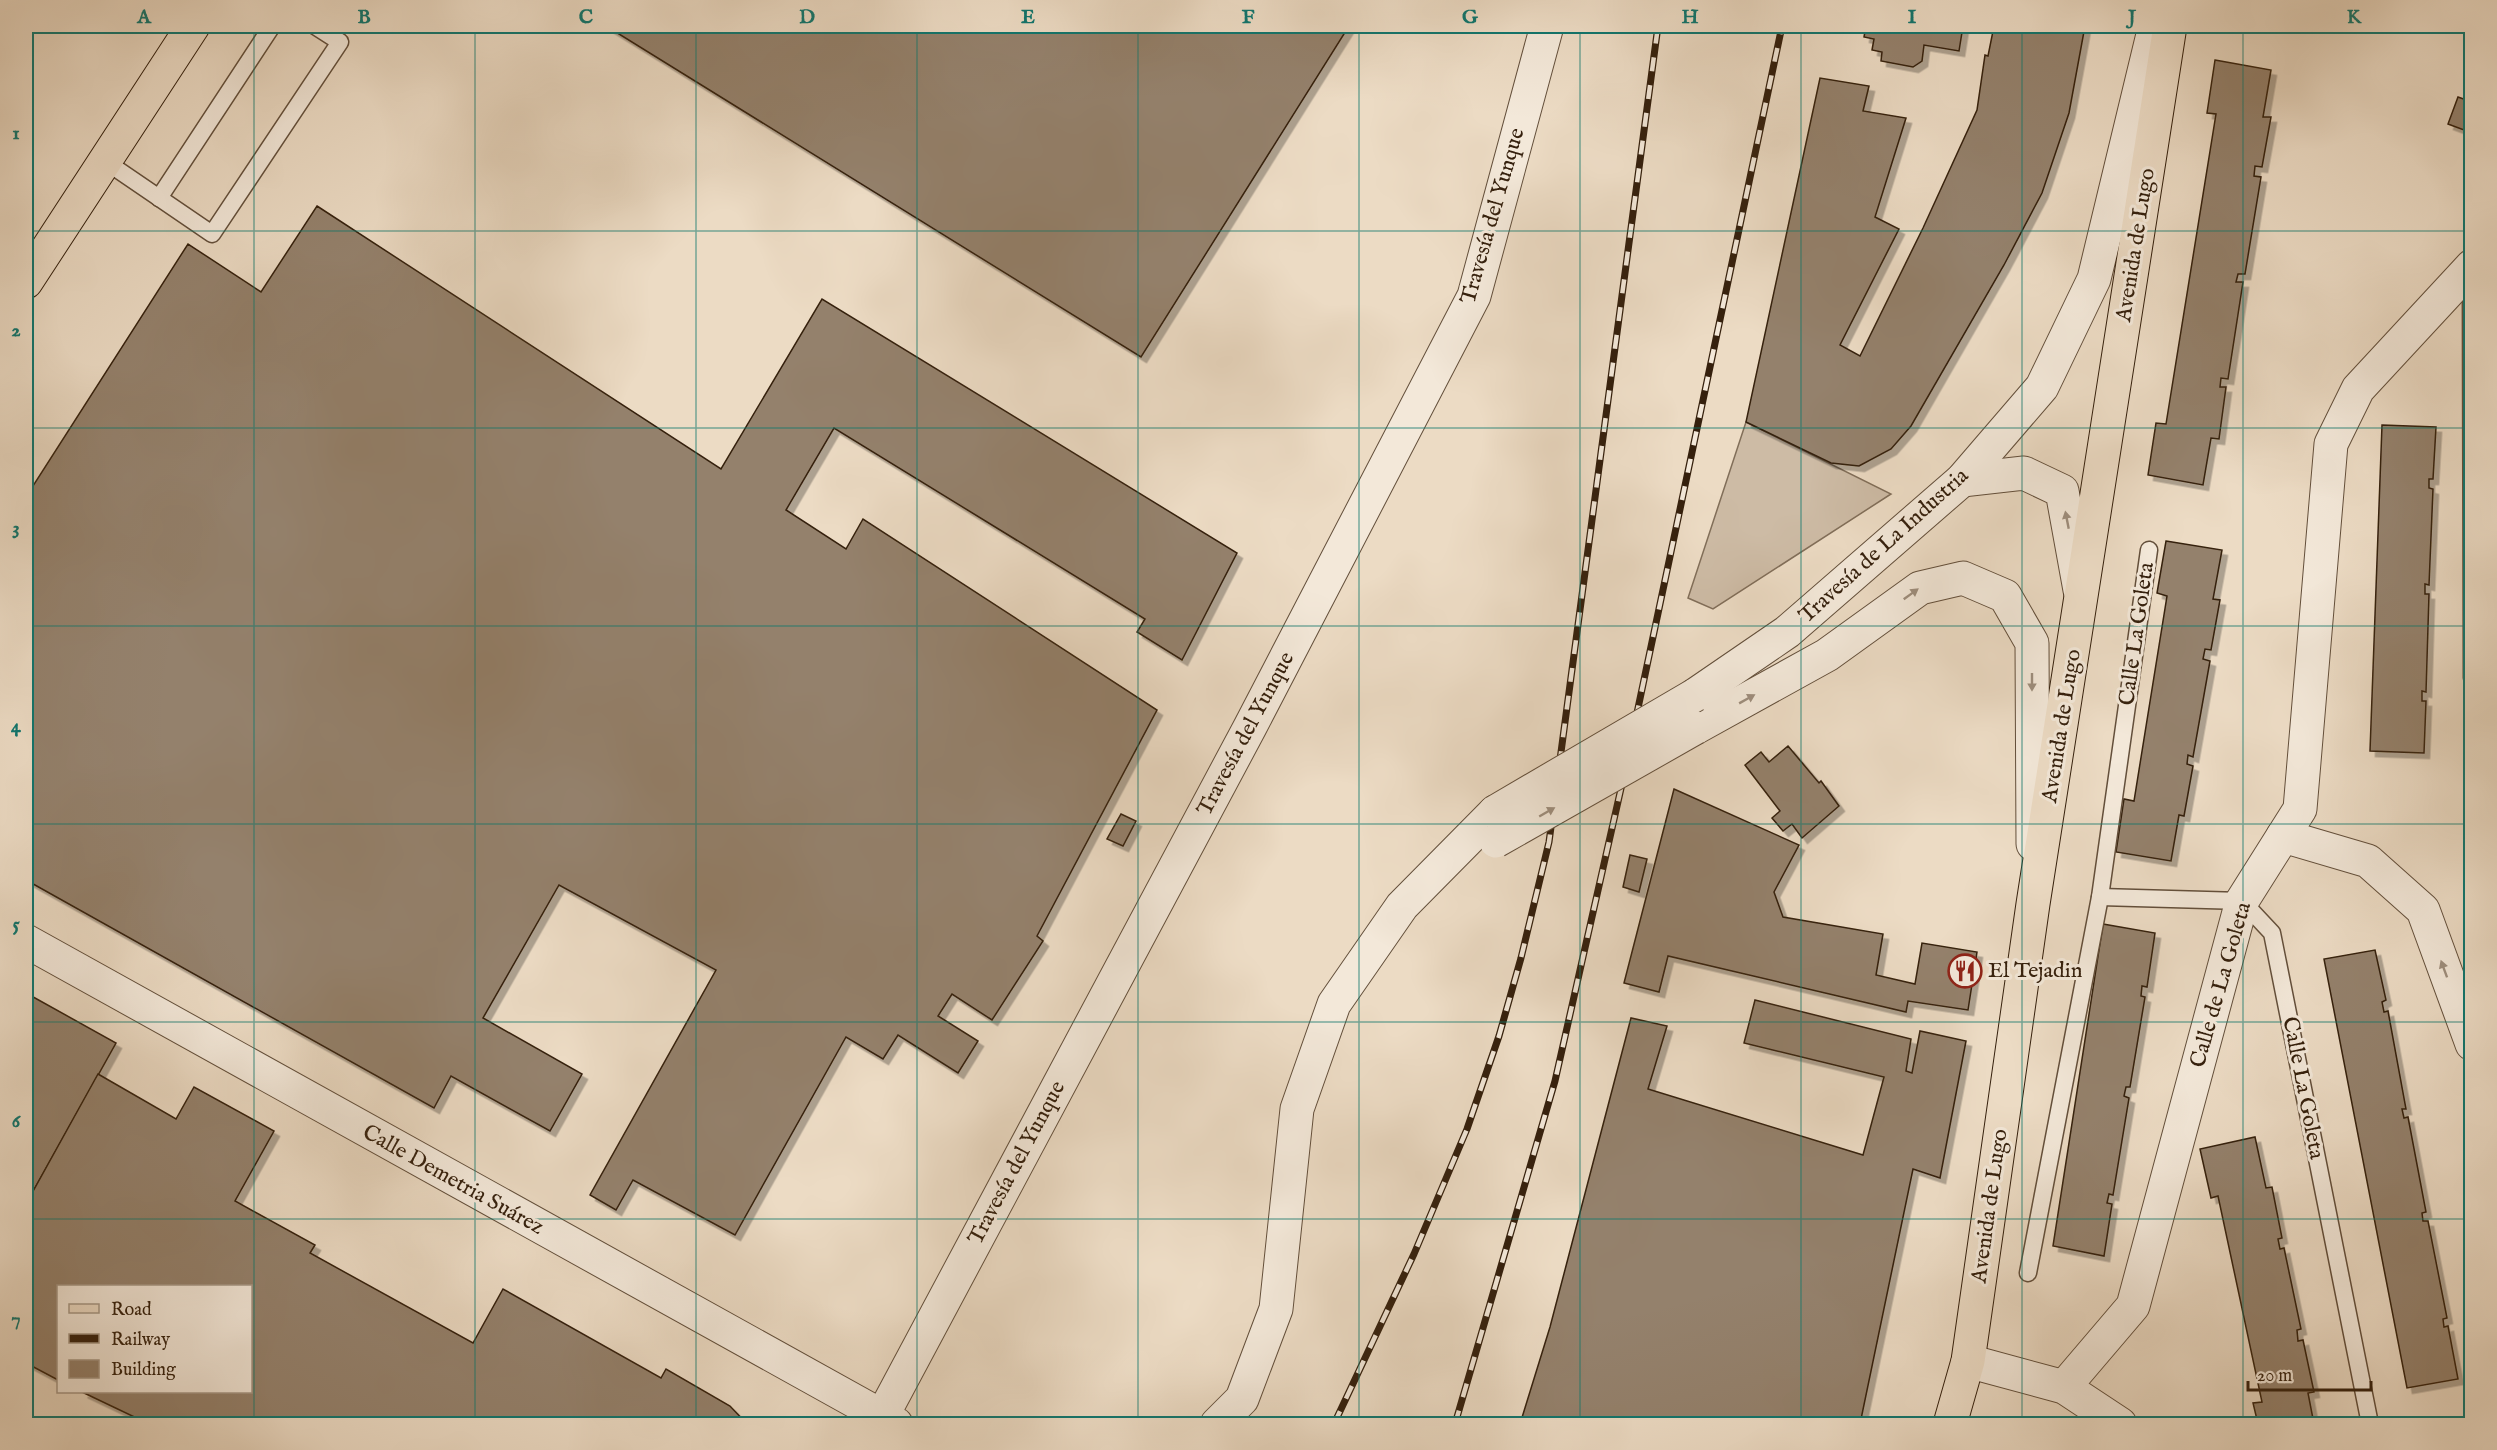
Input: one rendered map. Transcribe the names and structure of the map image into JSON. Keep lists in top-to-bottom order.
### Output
{
  "streets": {
    "main road": ["Avenida de Lugo"],
    "street": [
      "Travesía del Yunque",
      "Travesía de La Industria",
      "Calle de La Goleta",
      "Calle Demetria Suárez"
    ],
    "lane": ["Calle La Goleta"]
  },
  "crossings": [
    ["Travesía del Yunque", "Calle Demetria Suárez"],
    ["Avenida de Lugo", "Travesía de La Industria"],
    ["Calle La Goleta", "Calle de La Goleta"]
  ],
  "places": {
    "restaurant": ["El Tejadin"]
  },
  "legend": ["Road", "Railway", "Building"],
  "scale_bar": "20 m",
  "grid": {
    "columns": [
      "A",
      "B",
      "C",
      "D",
      "E",
      "F",
      "G",
      "H",
      "I",
      "J",
      "K"
    ],
    "rows": [
      "1",
      "2",
      "3",
      "4",
      "5",
      "6",
      "7"
    ]
  }
}
